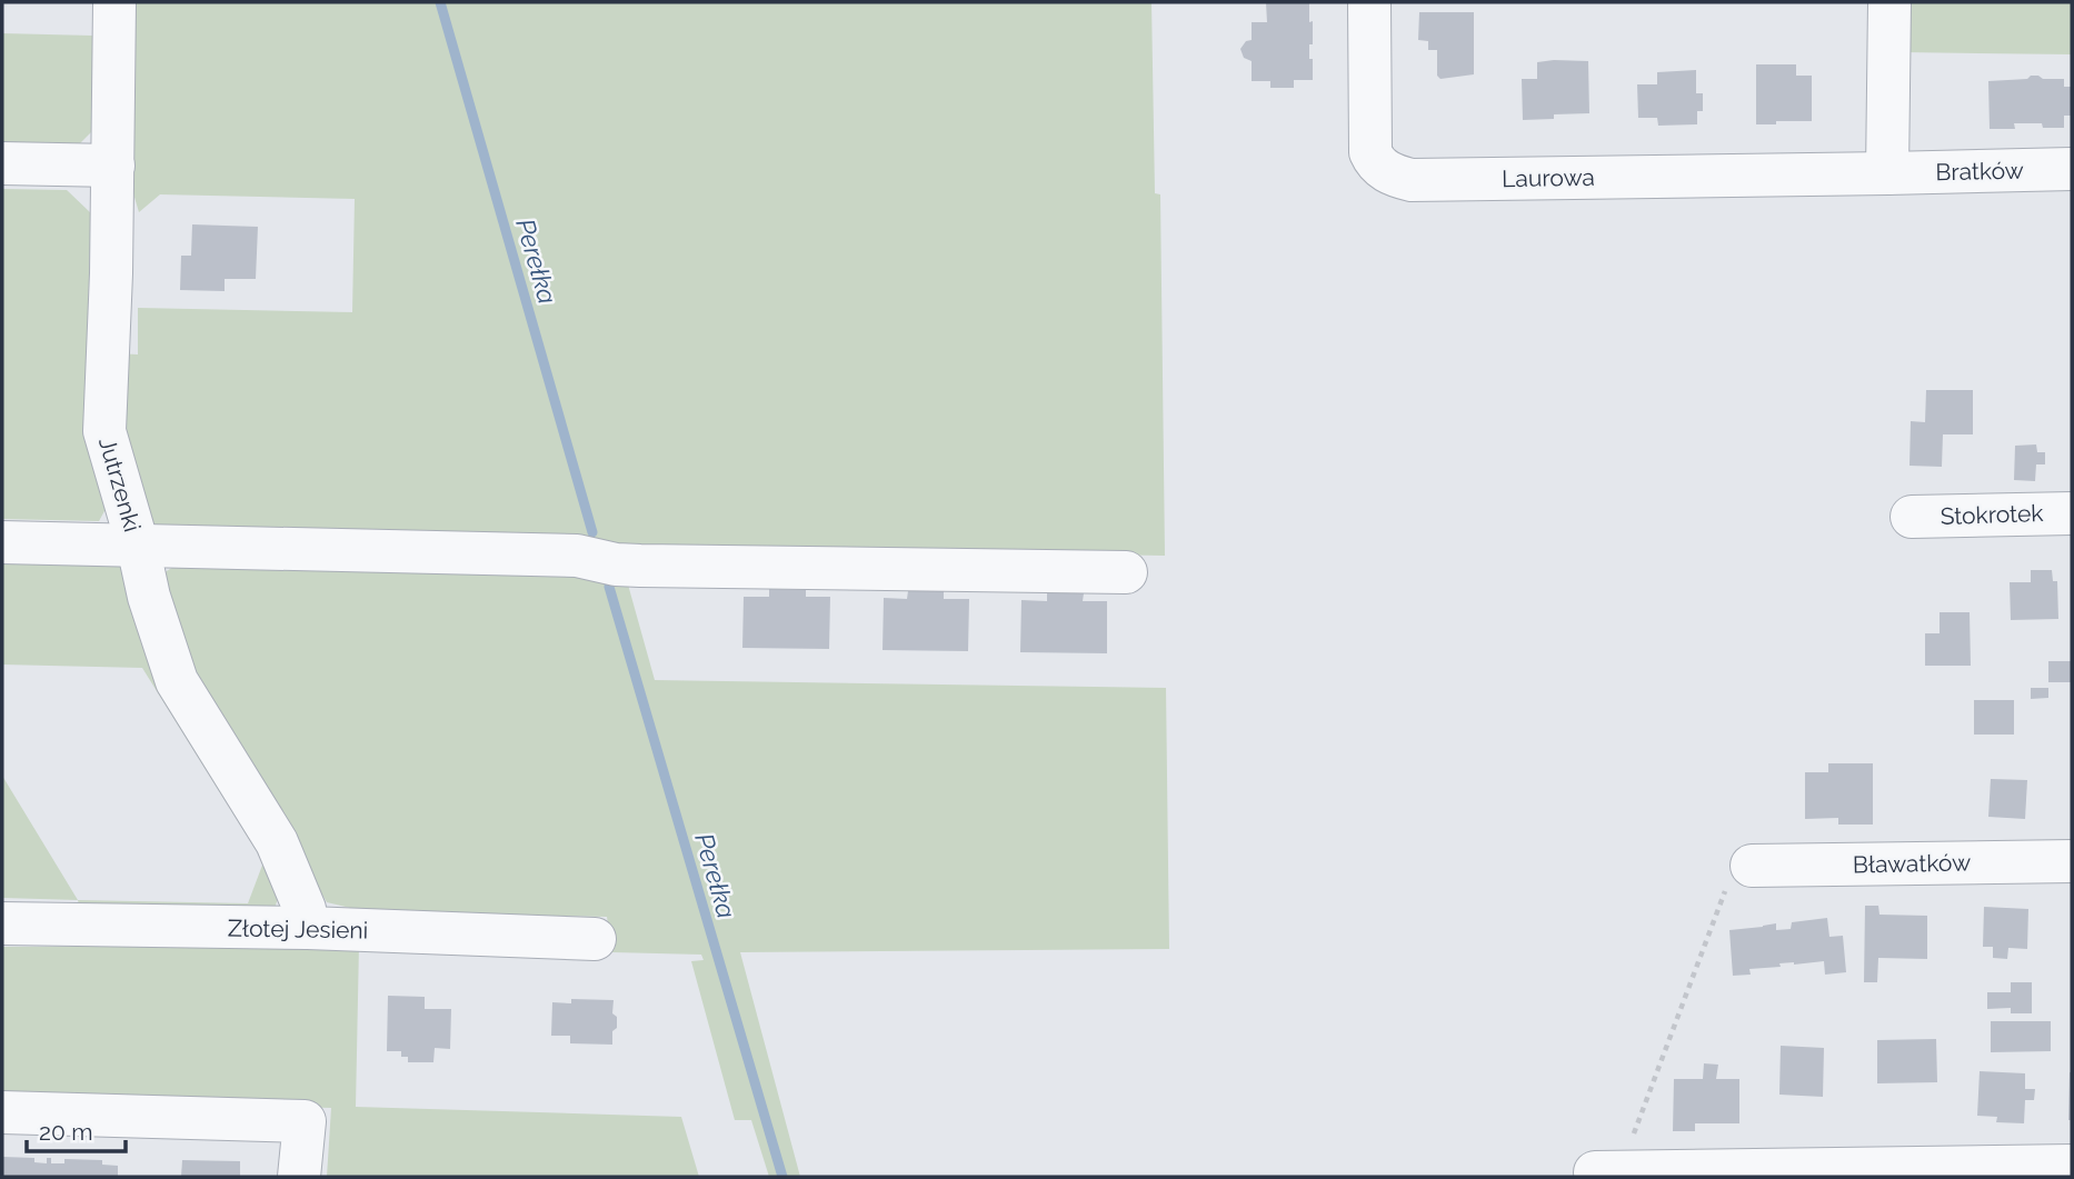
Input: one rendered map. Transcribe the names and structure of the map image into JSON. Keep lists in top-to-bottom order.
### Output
{
  "streets": {
    "street": [
      "Bratków",
      "Laurowa",
      "Jutrzenki",
      "Stokrotek",
      "Bławatków",
      "Złotej Jesieni"
    ]
  },
  "crossings": [
    ["Bratków", "Laurowa"],
    ["Jutrzenki", "Złotej Jesieni"]
  ],
  "water": ["Perełka"],
  "scale_bar": "20 m"
}
